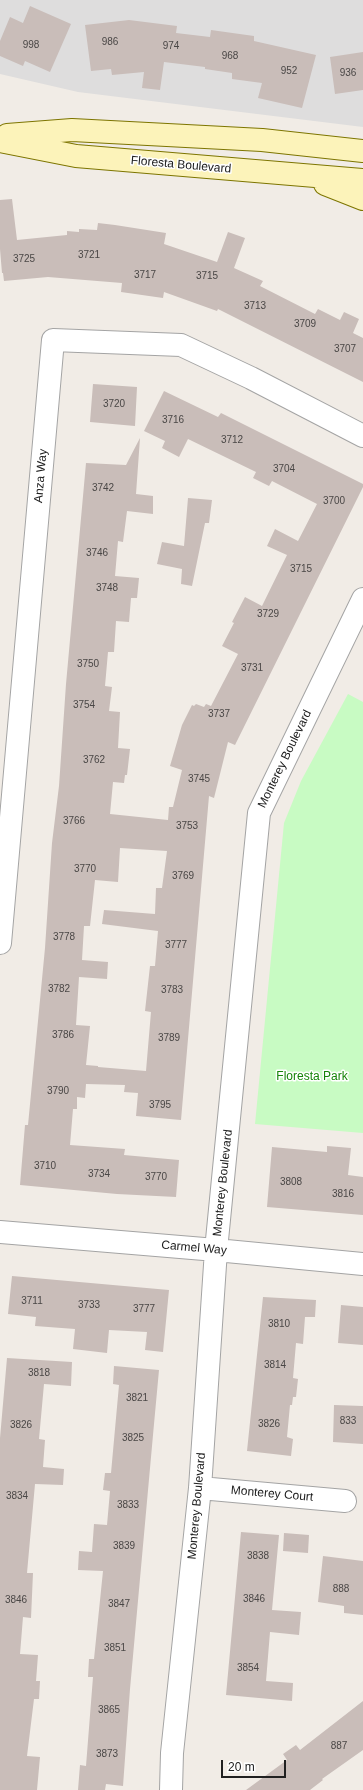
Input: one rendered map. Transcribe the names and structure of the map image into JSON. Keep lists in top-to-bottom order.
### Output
{
  "streets": {
    "street": [
      "Floresta Boulevard",
      "Anza Way",
      "Monterey Boulevard",
      "Carmel Way",
      "Monterey Court"
    ]
  },
  "crossings": [
    ["Monterey Boulevard", "Carmel Way"],
    ["Monterey Boulevard", "Monterey Court"]
  ],
  "parks": ["Floresta Park"],
  "house_numbers": [
    "986",
    "998",
    "974",
    "968",
    "952",
    "936",
    "3721",
    "3725",
    "3717",
    "3715",
    "3713",
    "3709",
    "3707",
    "3720",
    "3716",
    "3712",
    "3704",
    "3742",
    "3700",
    "3746",
    "3715",
    "3748",
    "3729",
    "3750",
    "3731",
    "3754",
    "3737",
    "3762",
    "3745",
    "3766",
    "3753",
    "3770",
    "3769",
    "3778",
    "3777",
    "3782",
    "3783",
    "3786",
    "3789",
    "3790",
    "3795",
    "3710",
    "3734",
    "3770",
    "3808",
    "3816",
    "3711",
    "3733",
    "3777",
    "3810",
    "3814",
    "3818",
    "3821",
    "833",
    "3826",
    "3826",
    "3825",
    "3834",
    "3833",
    "3839",
    "3838",
    "888",
    "3846",
    "3846",
    "3847",
    "3851",
    "3854",
    "3865",
    "887",
    "3873"
  ],
  "scale_bar": "20 m"
}
